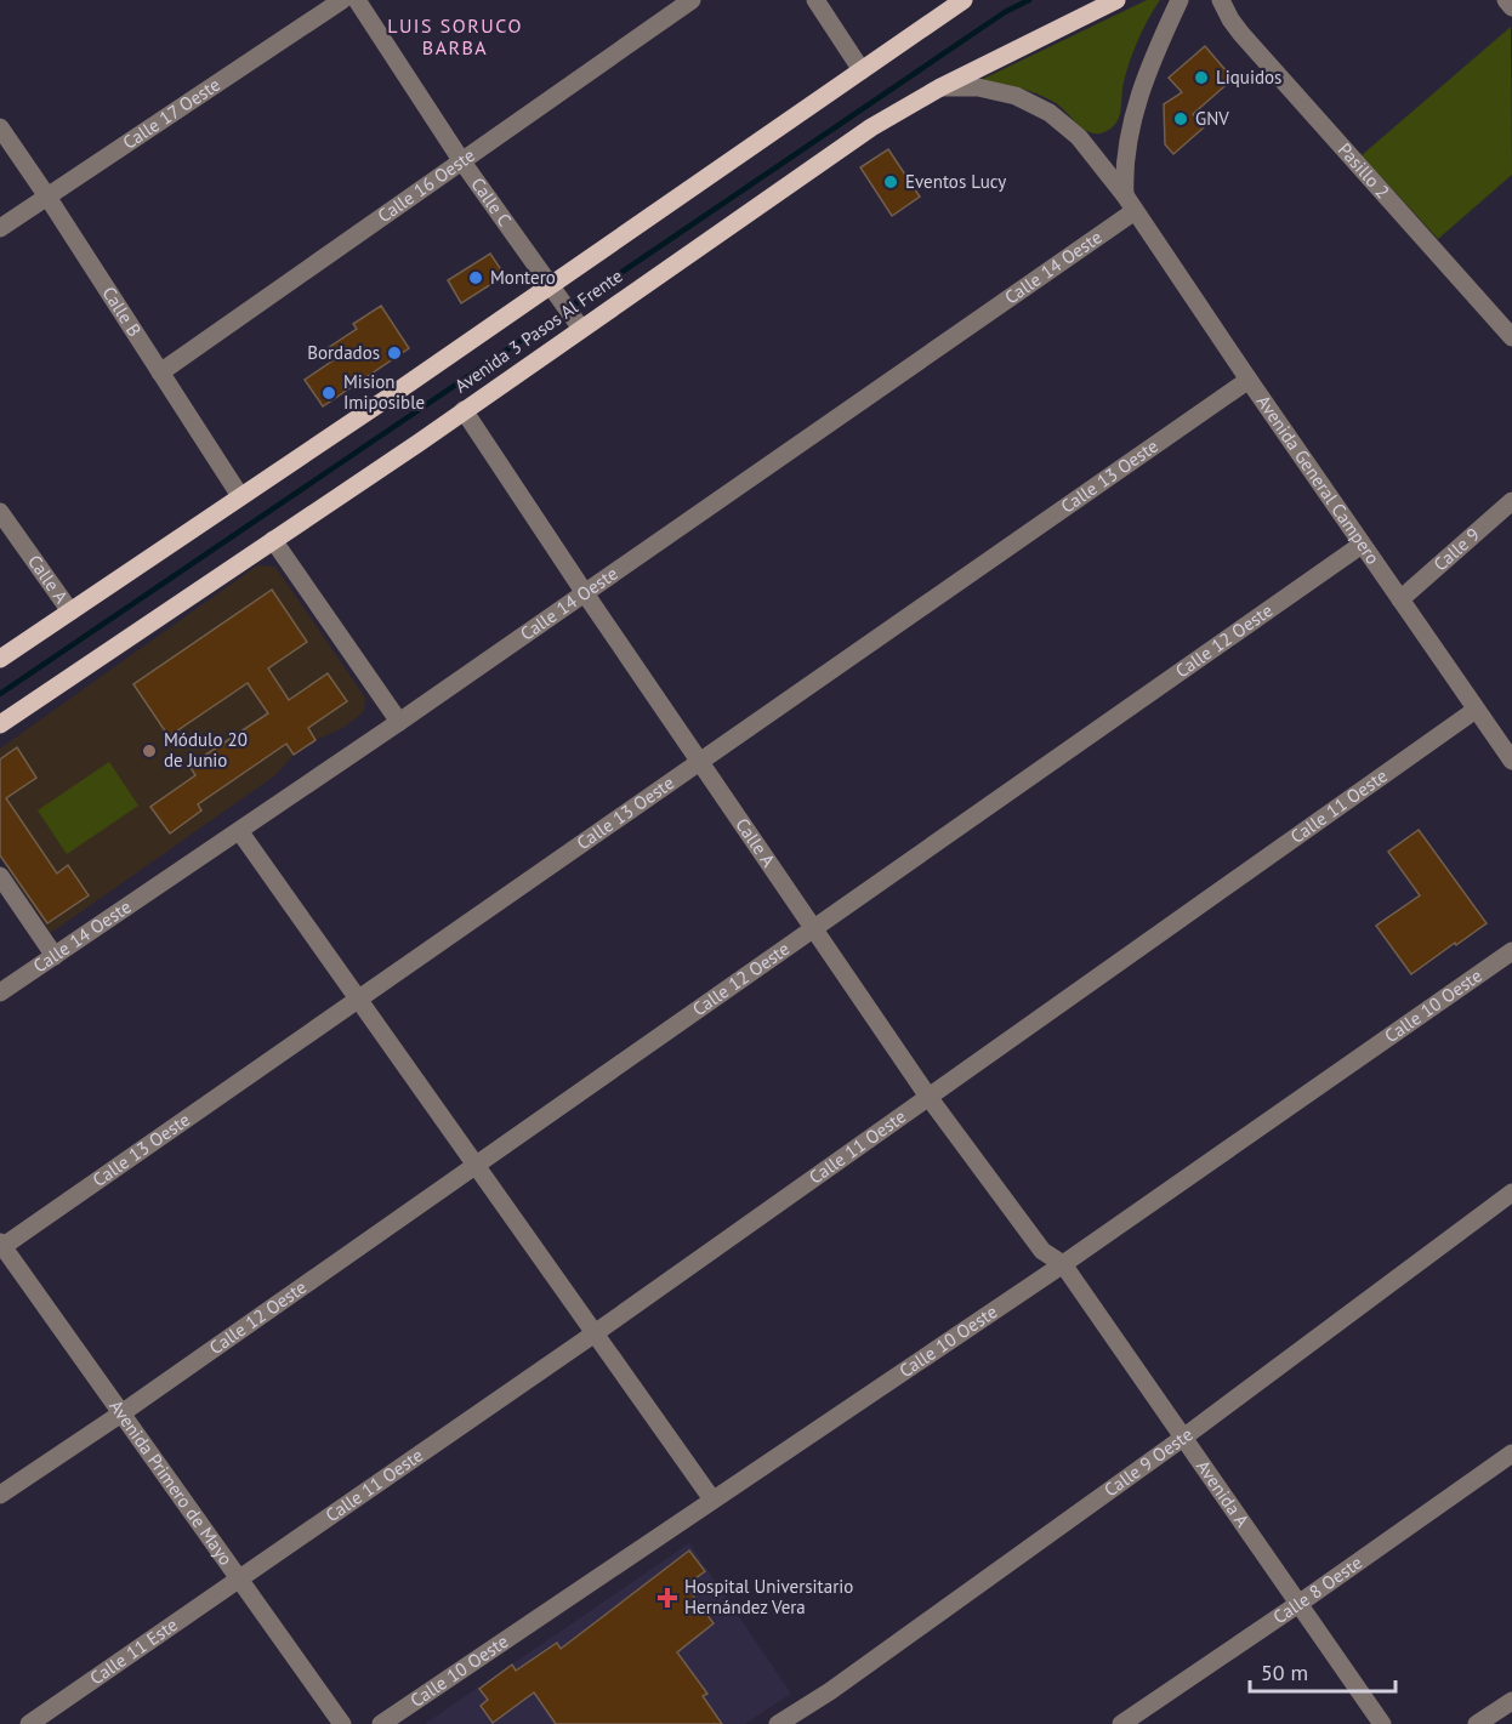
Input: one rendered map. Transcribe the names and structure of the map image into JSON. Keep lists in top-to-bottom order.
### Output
{
  "streets": {
    "main road": ["Avenida 3 Pasos Al Frente"],
    "street": [
      "Calle 17 Oeste",
      "Pasillo 2",
      "Calle 16 Oeste",
      "Calle C",
      "Calle 14 Oeste",
      "Calle B",
      "Calle 13 Oeste",
      "Avenida General Campero",
      "Calle 9",
      "Calle A",
      "Calle 12 Oeste",
      "Calle 11 Oeste",
      "Calle 10 Oeste",
      "Calle 9 Oeste",
      "Avenida Primero de Mayo",
      "Avenida A",
      "Calle 8 Oeste",
      "Calle 11 Este"
    ]
  },
  "crossings": [
    ["Calle 17 Oeste", "Calle B"],
    ["Calle 16 Oeste", "Calle C"],
    ["Calle 16 Oeste", "Calle B"],
    ["Calle C", "Avenida 3 Pasos Al Frente"],
    ["Calle 14 Oeste", "Avenida General Campero"],
    ["Calle 14 Oeste", "Calle A"],
    ["Calle B", "Avenida 3 Pasos Al Frente"],
    ["Avenida 3 Pasos Al Frente", "Avenida General Campero"],
    ["Avenida 3 Pasos Al Frente", "Calle A"],
    ["Calle 13 Oeste", "Avenida General Campero"],
    ["Calle 13 Oeste", "Calle A"],
    ["Calle 13 Oeste", "Avenida Primero de Mayo"],
    ["Avenida General Campero", "Calle 9"],
    ["Avenida General Campero", "Calle 12 Oeste"],
    ["Avenida General Campero", "Calle 11 Oeste"],
    ["Calle A", "Calle 12 Oeste"],
    ["Calle A", "Calle 11 Oeste"],
    ["Calle A", "Calle 10 Oeste"],
    ["Calle A", "Avenida A"],
    ["Calle 12 Oeste", "Avenida Primero de Mayo"],
    ["Calle 11 Oeste", "Avenida Primero de Mayo"],
    ["Calle 11 Oeste", "Calle 11 Este"],
    ["Calle 10 Oeste", "Avenida A"],
    ["Calle 9 Oeste", "Avenida A"],
    ["Avenida Primero de Mayo", "Calle 11 Este"],
    ["Avenida A", "Calle 8 Oeste"]
  ],
  "districts": ["LUIS SORUCO BARBA"],
  "places": {
    "other": [
      "Liquidos",
      "GNV",
      "Eventos Lucy",
      "Montero",
      "Bordados",
      "Mision Imiposible",
      "Módulo 20 de Junio"
    ],
    "health": ["Hospital Universitario Hernández Vera"]
  },
  "scale_bar": "50 m"
}
